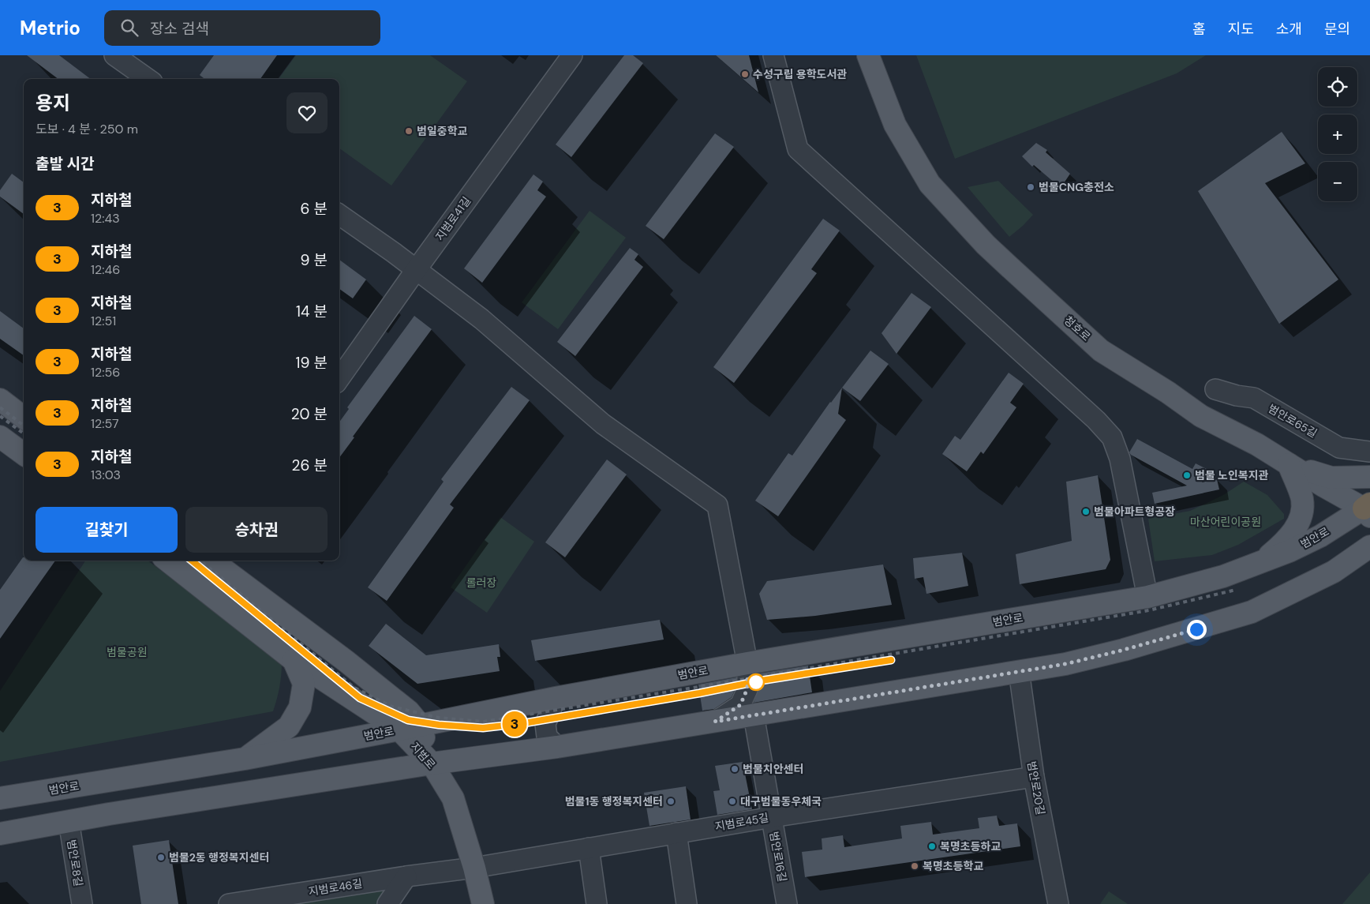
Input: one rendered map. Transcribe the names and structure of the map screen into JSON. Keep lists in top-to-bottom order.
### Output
{
  "streets": {
    "main road": ["청호로", "범안로", "지범로"],
    "street": [
      "지범로41길",
      "범안로65길",
      "범안로20길",
      "지범로45길",
      "범안로16길",
      "범안로8길",
      "지범로46길"
    ]
  },
  "crossings": [
    ["청호로", "범안로"],
    ["범안로", "지범로"],
    ["지범로", "지범로45길"],
    ["지범로", "지범로46길"],
    ["범안로20길", "지범로45길"],
    ["지범로45길", "범안로16길"],
    ["지범로45길", "지범로46길"]
  ],
  "parks": ["마산어린이공원", "롤러장", "범물공원"],
  "places": [
    "수성구립 용학도서관",
    "범일중학교",
    "범물CNG충전소",
    "범물 노인복지관",
    "범물아파트형공장",
    "범물치안센터",
    "범물1동 행정복지센터",
    "대구범물동우체국",
    "복명초등하교",
    "범물2동 행정복지센터",
    "복명초등학교"
  ],
  "lines": ["metro line 3"],
  "page": {
    "header": "Metrio",
    "search": "장소 검색",
    "nav": [
      "홈",
      "지도",
      "소개",
      "문의"
    ],
    "on_map": "3",
    "map_buttons": ["+", "−"],
    "heading": [
      ["용지", "도보 · 4 분 · 250 m"],
      "출발 시간"
    ],
    "list": [
      {
        "mark": "3",
        "name": "지하철",
        "note": "12:43",
        "value": "6 분"
      },
      {
        "mark": "3",
        "name": "지하철",
        "note": "12:46",
        "value": "9 분"
      },
      {
        "mark": "3",
        "name": "지하철",
        "note": "12:51",
        "value": "14 분"
      },
      {
        "mark": "3",
        "name": "지하철",
        "note": "12:56",
        "value": "19 분"
      },
      {
        "mark": "3",
        "name": "지하철",
        "note": "12:57",
        "value": "20 분"
      },
      {
        "mark": "3",
        "name": "지하철",
        "note": "13:03",
        "value": "26 분"
      }
    ],
    "buttons": ["길찾기", "승차권"]
  }
}
